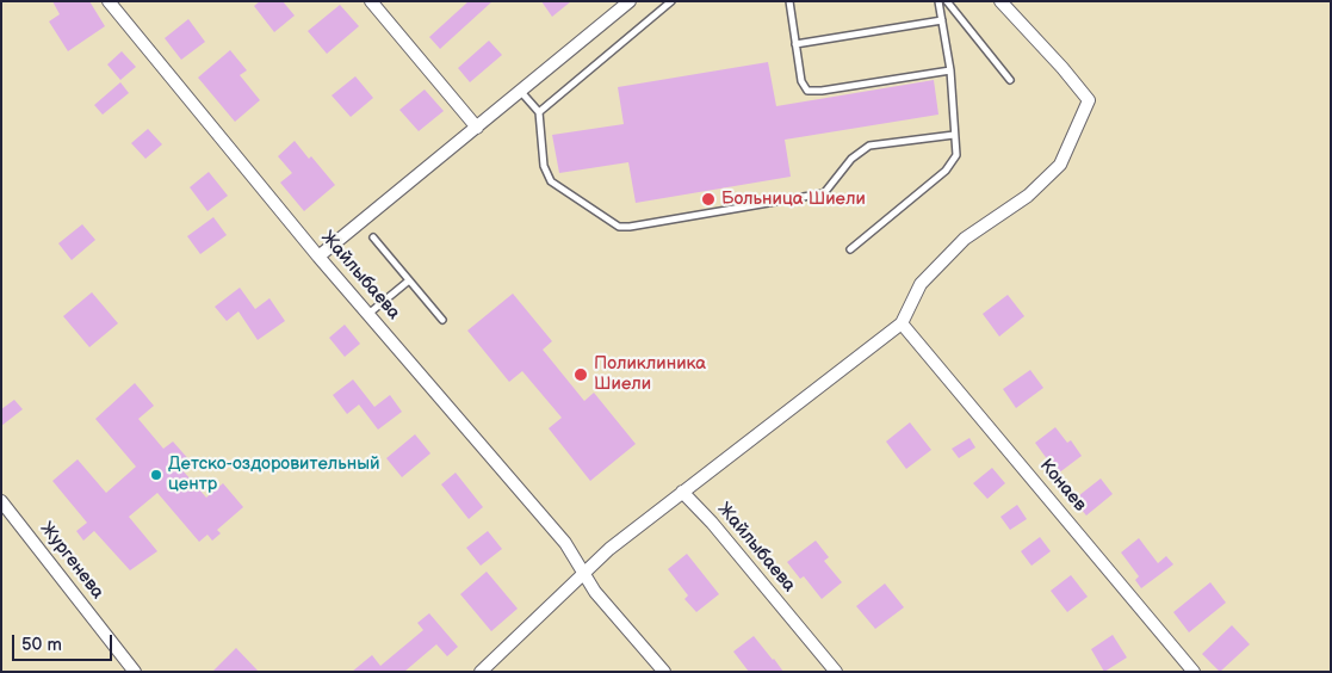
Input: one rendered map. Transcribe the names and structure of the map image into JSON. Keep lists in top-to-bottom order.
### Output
{
  "streets": {
    "street": ["Жайлыбаева", "Конаев", "Жургенева"]
  },
  "places": ["Больница Шиели", "Поликлиника Шиели", "Детско-оздоровительный центр"],
  "scale_bar": "50 m"
}
